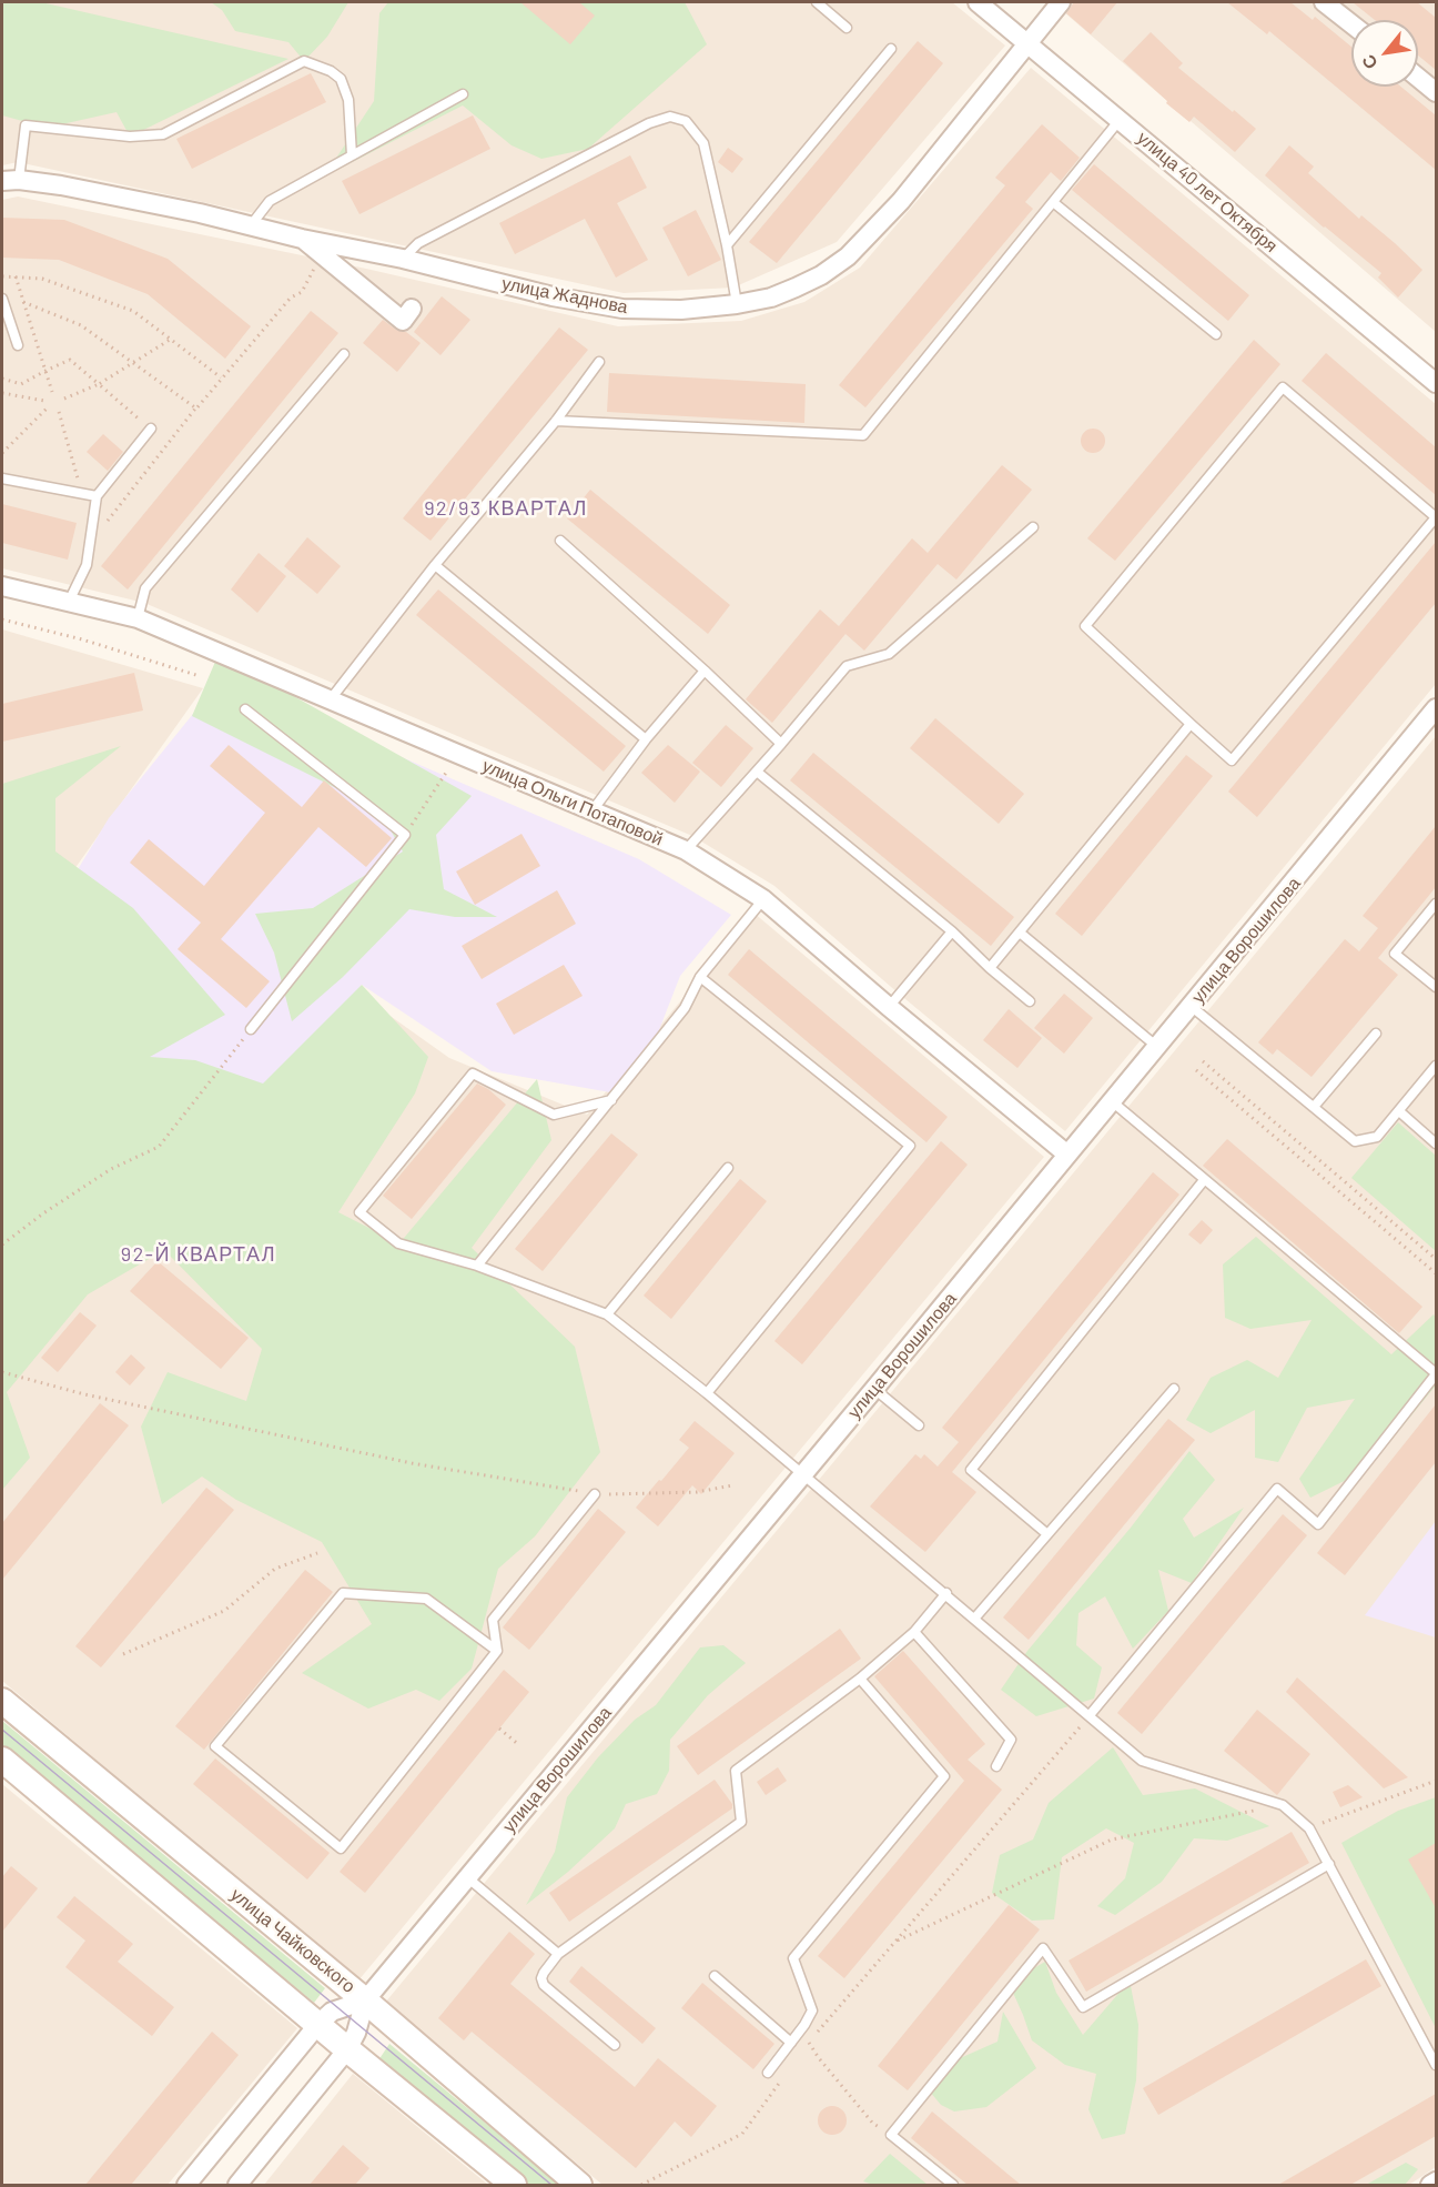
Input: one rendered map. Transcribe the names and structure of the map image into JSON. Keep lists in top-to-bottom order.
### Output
{
  "streets": {
    "main road": ["улица Чайковского"],
    "street": [
      "улица 40 лет Октября",
      "улица Жаднова",
      "улица Ольги Потаповой",
      "улица Ворошилова"
    ]
  },
  "crossings": [
    ["улица 40 лет Октября", "улица Жаднова"],
    ["улица Ольги Потаповой", "улица Ворошилова"],
    ["улица Ворошилова", "улица Чайковского"]
  ],
  "districts": ["92/93 КВАРТАЛ", "92-Й КВАРТАЛ"],
  "north": "bottom left"
}
